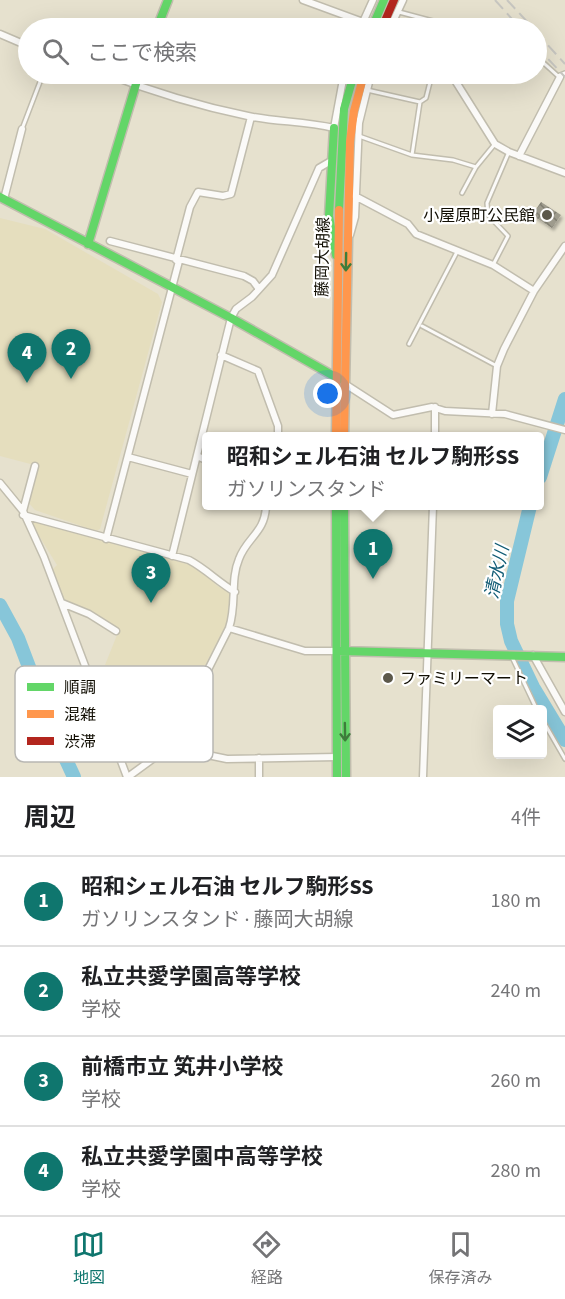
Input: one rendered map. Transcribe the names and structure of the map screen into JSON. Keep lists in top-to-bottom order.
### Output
{
  "streets": {
    "main road": ["藤岡大胡線"]
  },
  "water": ["清水川"],
  "places": ["小屋原町公民館", "ファミリーマート"],
  "legend": ["順調", "混雑", "渋滞"],
  "page": {
    "search": "ここで検索",
    "pins": [
      "2",
      "4",
      "1",
      "3"
    ],
    "popup": ["昭和シェル石油 セルフ駒形SS", "ガソリンスタンド"],
    "heading": ["周辺", "4件"],
    "list": [
      {
        "mark": "1",
        "name": "昭和シェル石油 セルフ駒形SS",
        "note": "ガソリンスタンド · 藤岡大胡線",
        "value": "180 m"
      },
      {
        "mark": "2",
        "name": "私立共愛学園高等学校",
        "note": "学校",
        "value": "240 m"
      },
      {
        "mark": "3",
        "name": "前橋市立 笂井小学校",
        "note": "学校",
        "value": "260 m"
      },
      {
        "mark": "4",
        "name": "私立共愛学園中高等学校",
        "note": "学校",
        "value": "280 m"
      }
    ],
    "nav": ["地図", "経路", "保存済み"]
  }
}
